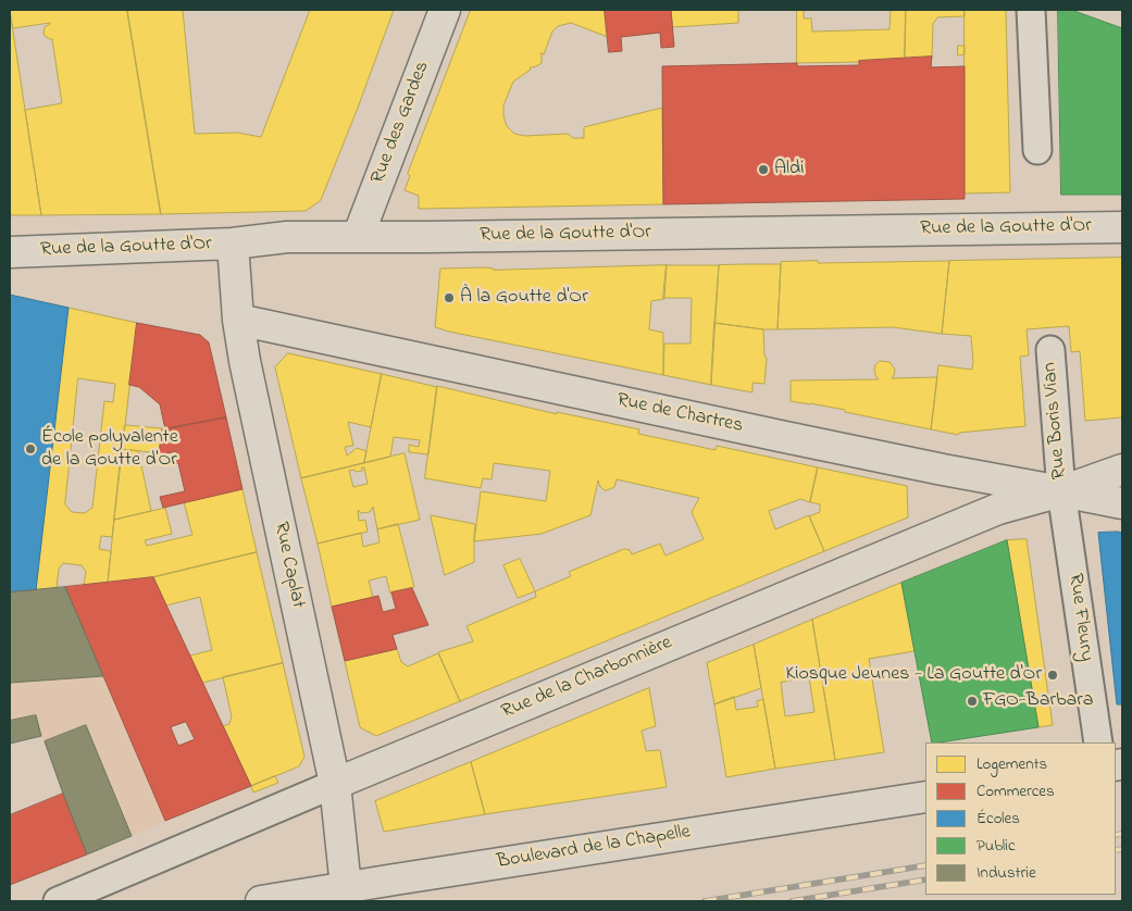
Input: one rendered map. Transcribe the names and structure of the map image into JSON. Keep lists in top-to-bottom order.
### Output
{
  "streets": {
    "street": [
      "Rue des Gardes",
      "Rue de la Goutte d'Or",
      "Rue de Chartres",
      "Rue Boris Vian",
      "Rue Caplat",
      "Rue Fleury",
      "Rue de la Charbonnière",
      "Boulevard de la Chapelle"
    ]
  },
  "crossings": [
    ["Rue des Gardes", "Rue de la Goutte d'Or"],
    ["Rue de la Goutte d'Or", "Rue Caplat"],
    ["Rue de Chartres", "Rue Boris Vian"],
    ["Rue de Chartres", "Rue Caplat"],
    ["Rue de Chartres", "Rue Fleury"],
    ["Rue de Chartres", "Rue de la Charbonnière"],
    ["Rue Boris Vian", "Rue Fleury"],
    ["Rue Boris Vian", "Rue de la Charbonnière"],
    ["Rue Caplat", "Rue de la Charbonnière"],
    ["Rue Caplat", "Boulevard de la Chapelle"],
    ["Rue Fleury", "Rue de la Charbonnière"]
  ],
  "places": [
    "Aldi",
    "À la Goutte d'Or",
    "École polyvalente de la Goutte d'Or",
    "Kiosque Jeunes - La Goutte d'Or",
    "FGO-Barbara"
  ],
  "legend": [
    "Logements",
    "Commerces",
    "Écoles",
    "Public",
    "Industrie"
  ]
}
